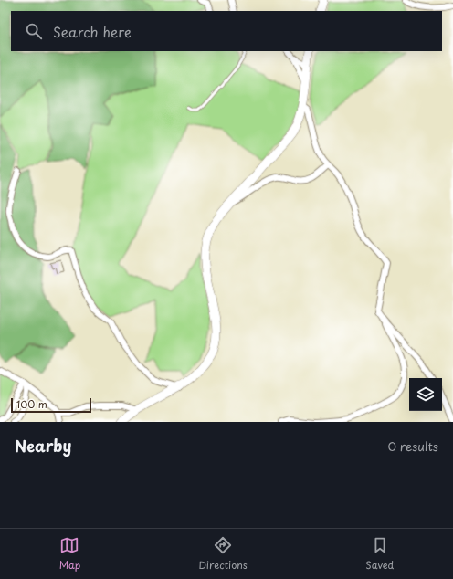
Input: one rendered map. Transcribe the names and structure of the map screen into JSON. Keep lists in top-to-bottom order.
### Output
{
  "scale_bar": "100 m",
  "page": {
    "search": "Search here",
    "scale": "100 m",
    "heading": ["Nearby", "0 results"],
    "nav": ["Map", "Directions", "Saved"]
  }
}
